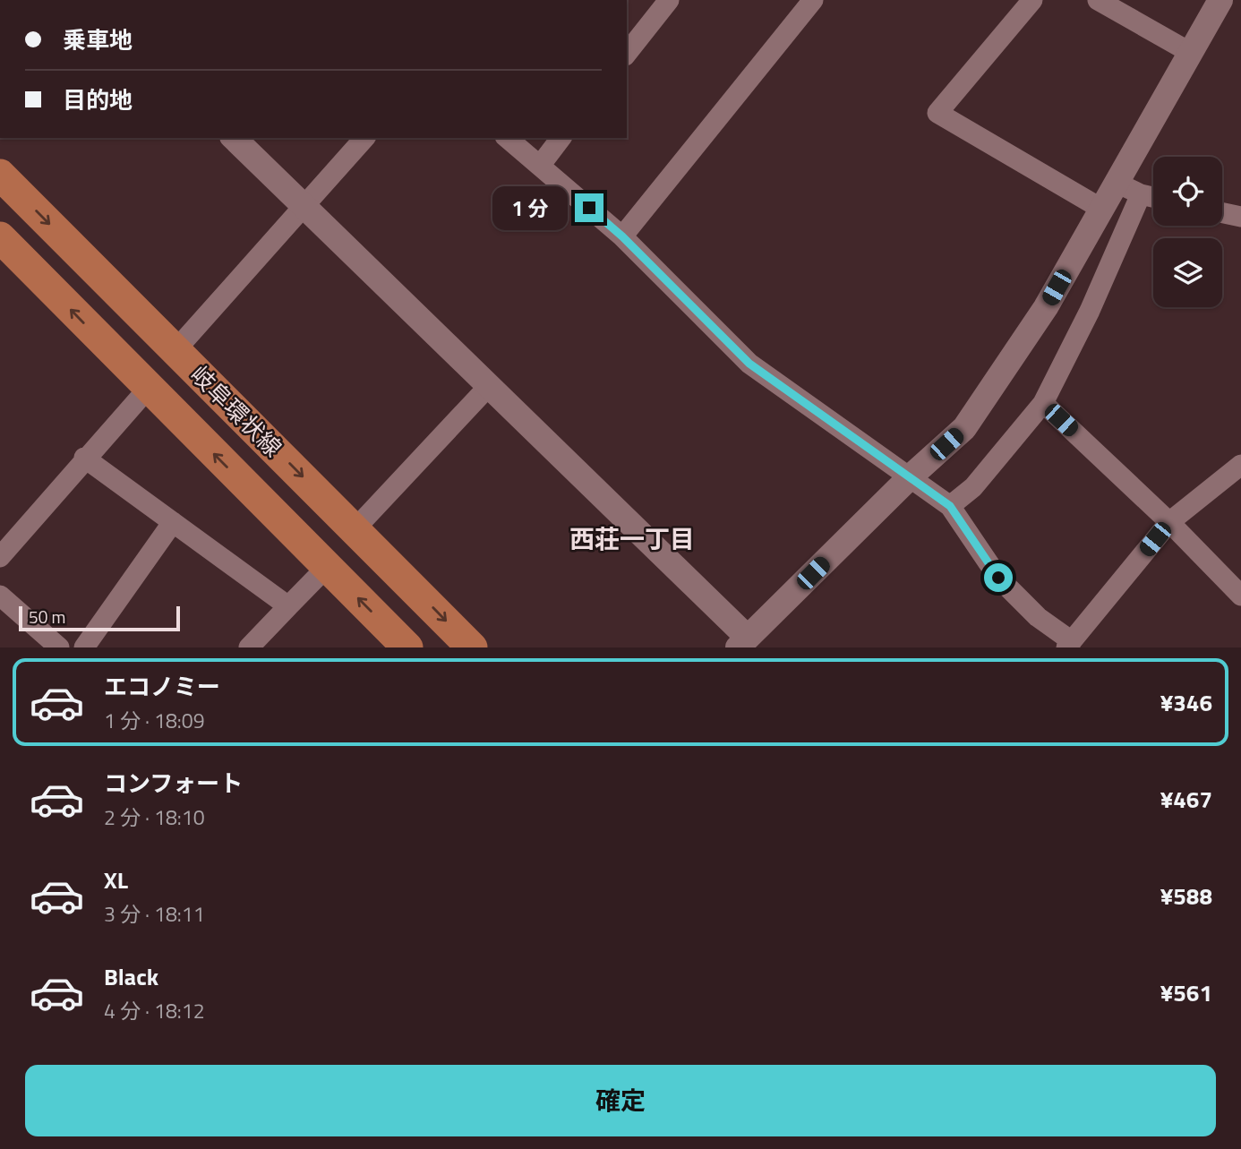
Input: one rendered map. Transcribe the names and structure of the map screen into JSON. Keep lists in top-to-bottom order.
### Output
{
  "streets": {
    "main road": ["岐阜環状線"]
  },
  "districts": ["西荘一丁目"],
  "scale_bar": "50 m",
  "page": {
    "banner": ["乗車地", "目的地"],
    "bubble": "1 分",
    "scale": "50 m",
    "list": [
      {
        "name": "エコノミー",
        "note": "1 分 · 18:09",
        "value": "¥346"
      },
      {
        "name": "コンフォート",
        "note": "2 分 · 18:10",
        "value": "¥467"
      },
      {
        "name": "XL",
        "note": "3 分 · 18:11",
        "value": "¥588"
      },
      {
        "name": "Black",
        "note": "4 分 · 18:12",
        "value": "¥561"
      }
    ],
    "buttons": "確定"
  }
}
